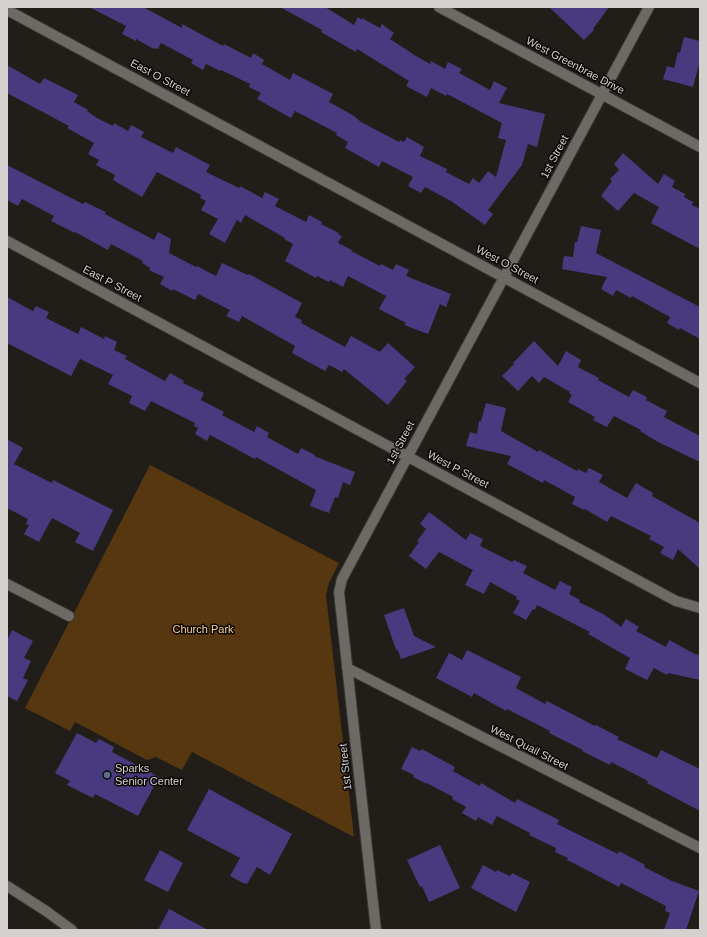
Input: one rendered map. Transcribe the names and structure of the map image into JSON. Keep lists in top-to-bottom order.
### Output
{
  "streets": {
    "street": [
      "West Greenbrae Drive",
      "East O Street",
      "1st Street",
      "West O Street",
      "East P Street",
      "West P Street",
      "West Quail Street"
    ]
  },
  "crossings": [
    ["West Greenbrae Drive", "1st Street"],
    ["East O Street", "West O Street"],
    ["1st Street", "West O Street"],
    ["1st Street", "West P Street"],
    ["1st Street", "West Quail Street"],
    ["East P Street", "West P Street"]
  ],
  "parks": ["Church Park"],
  "places": ["Sparks Senior Center"]
}
